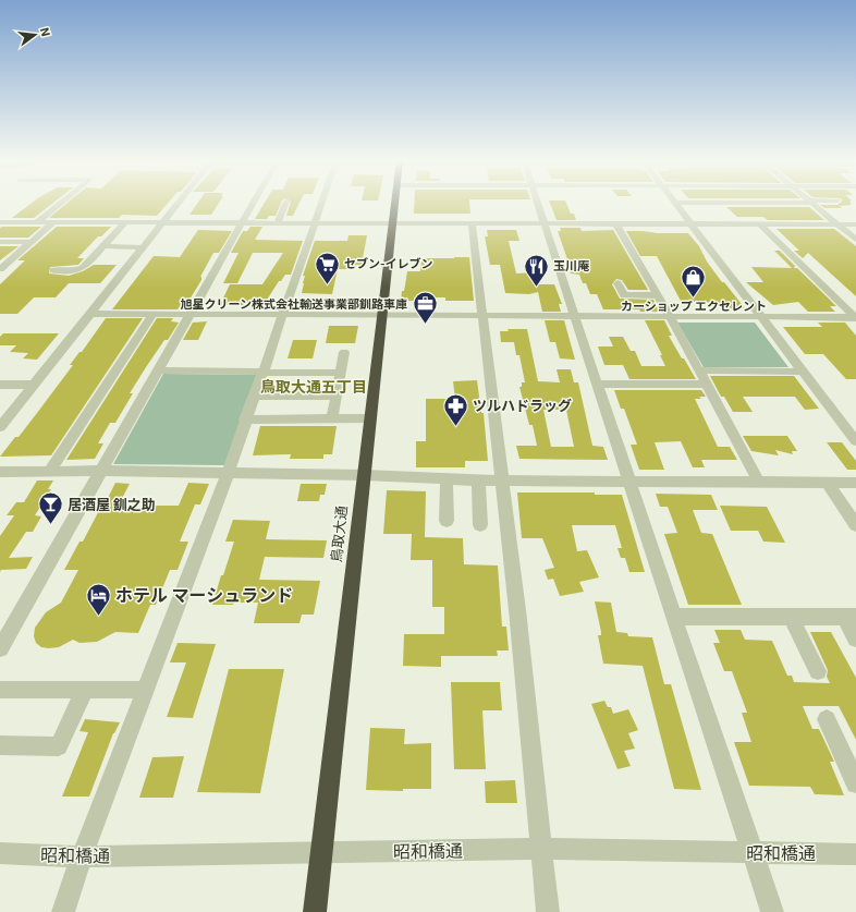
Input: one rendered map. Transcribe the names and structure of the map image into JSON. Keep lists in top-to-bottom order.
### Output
{
  "streets": {
    "highway": ["鳥取大通"],
    "street": ["昭和橋通"]
  },
  "crossings": [
    ["鳥取大通", "昭和橋通"]
  ],
  "districts": ["鳥取大通五丁目"],
  "places": {
    "supermarket": ["セブン-イレブン"],
    "restaurant": ["玉川庵"],
    "shop": ["カーショップ エクセレント"],
    "office": ["旭星クリーン株式会社輸送事業部釧路車庫"],
    "pharmacy": ["ツルハドラッグ"],
    "bar": ["居酒屋 釧之助"],
    "hotel": ["ホテル マーシュランド"]
  },
  "north": "right"
}
